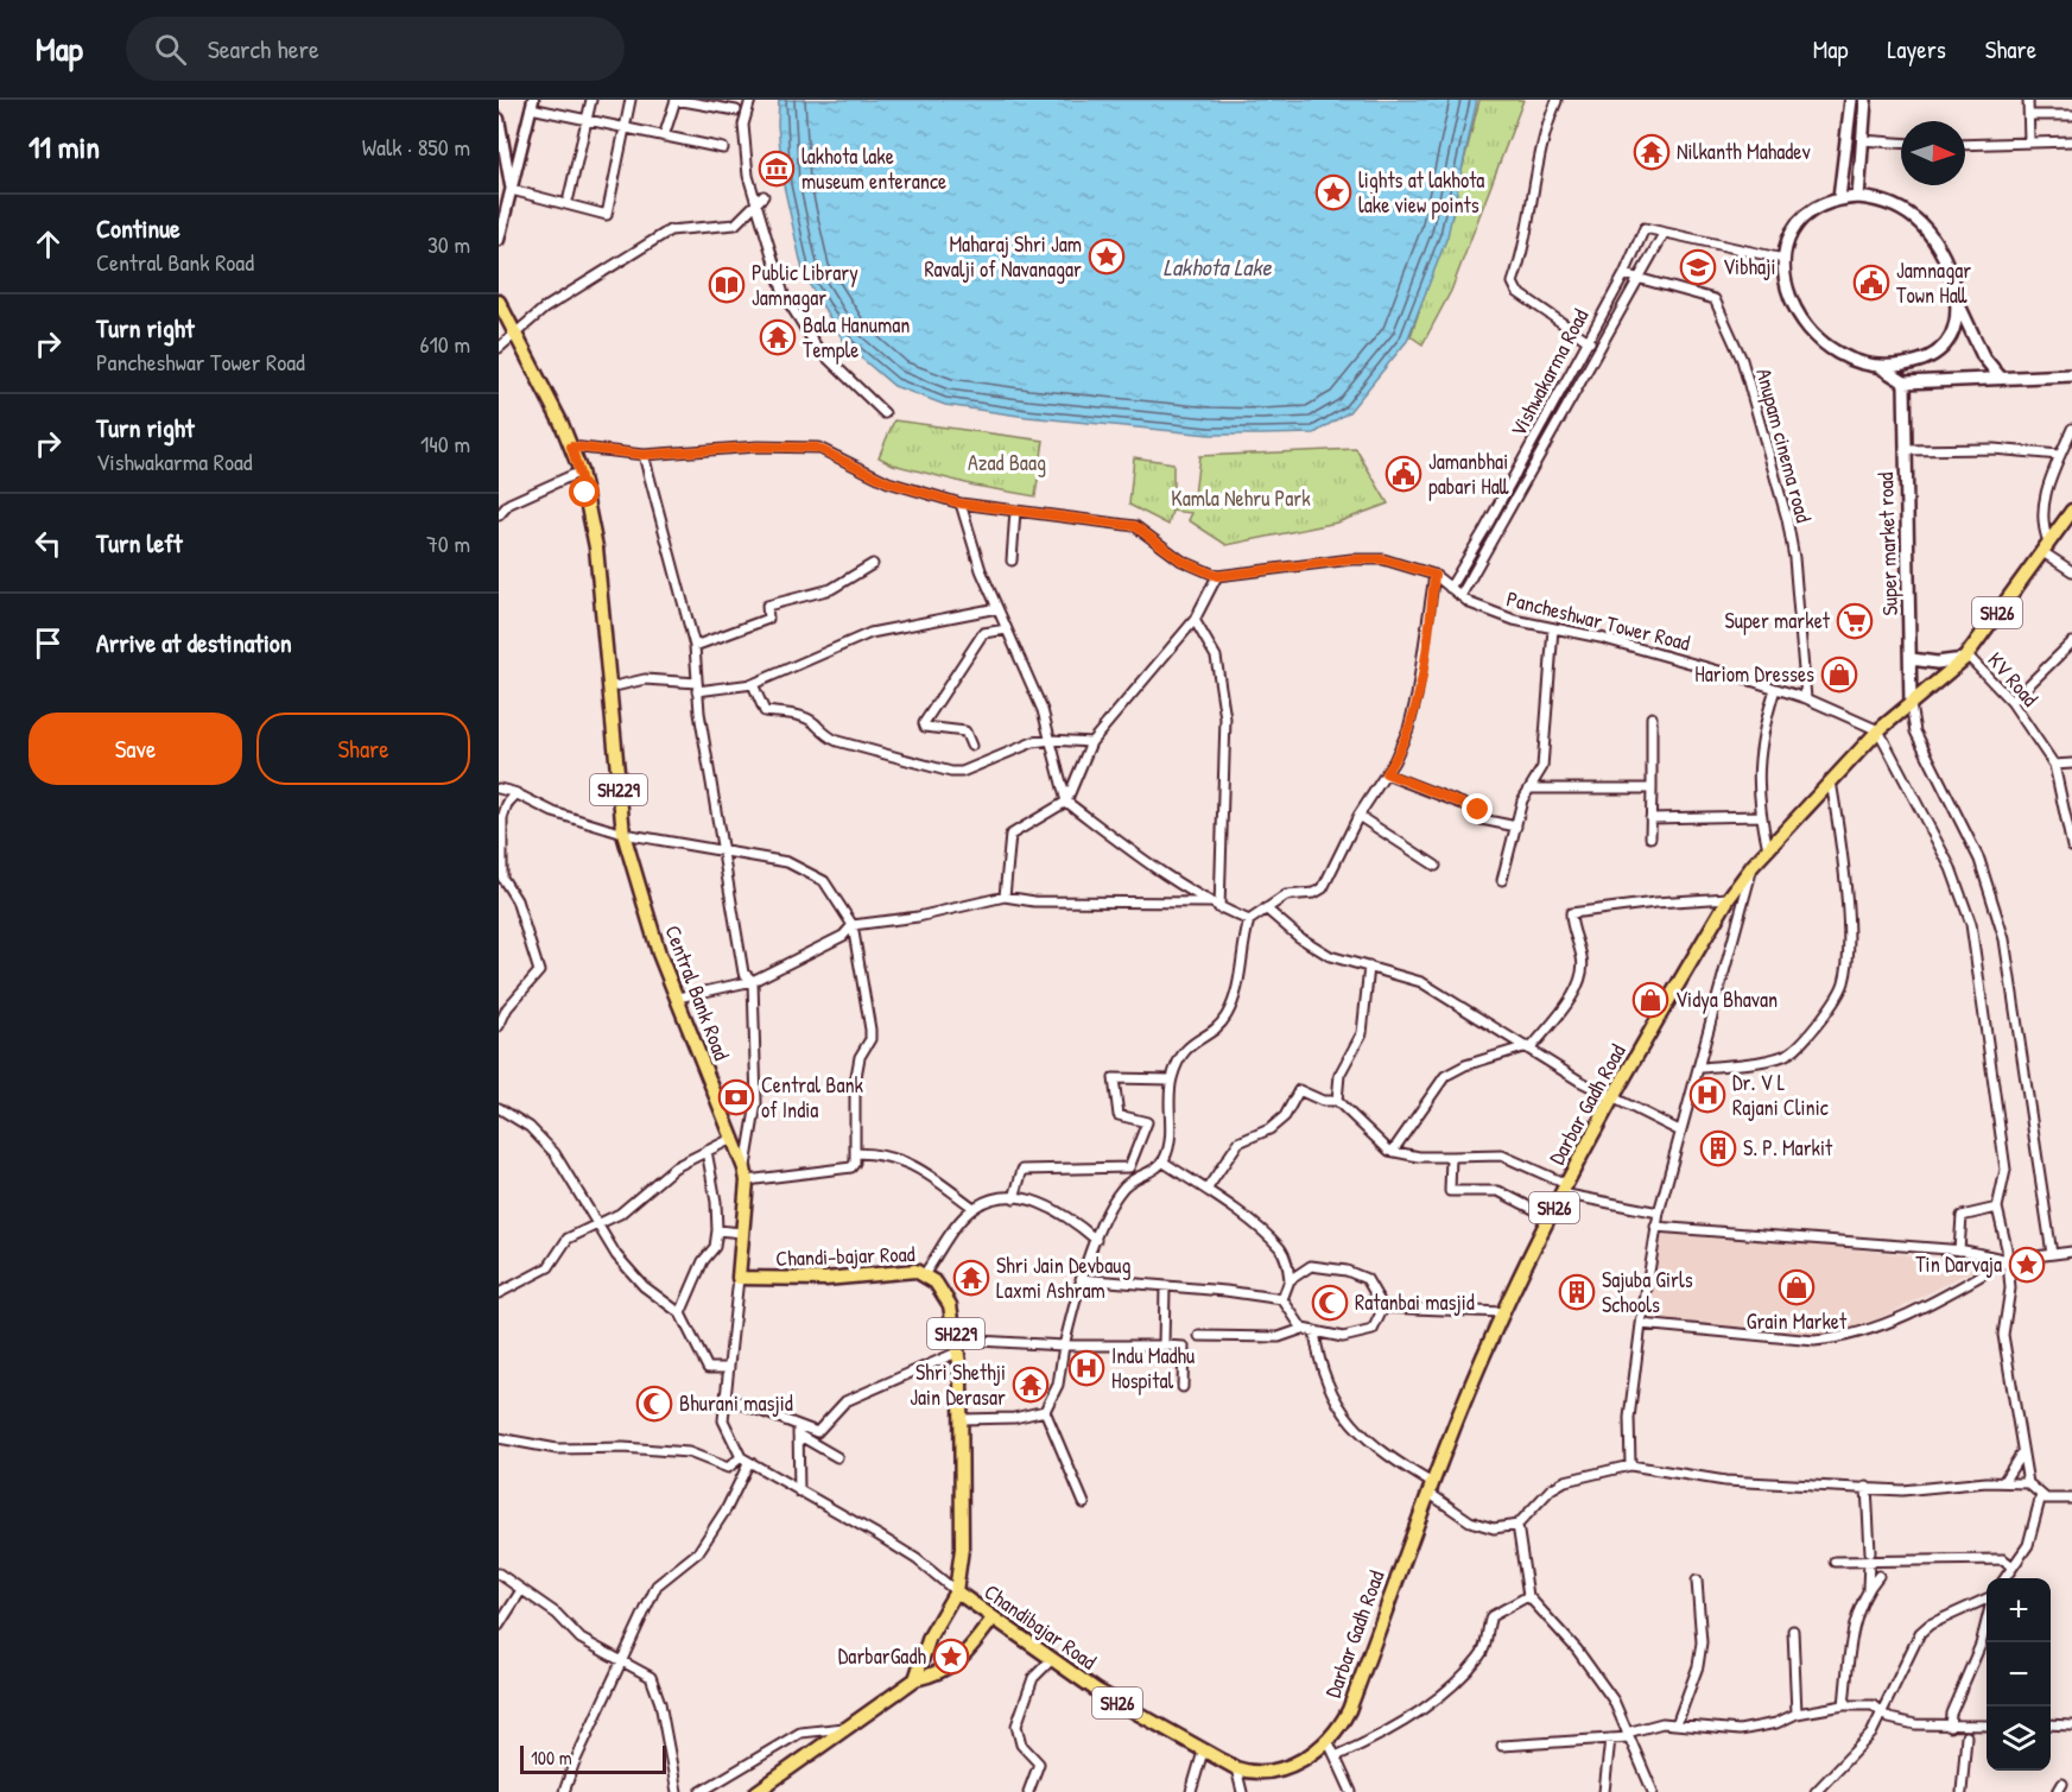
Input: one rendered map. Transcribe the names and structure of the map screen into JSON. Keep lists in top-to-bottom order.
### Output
{
  "streets": {
    "main road": [
      "Super market road",
      "SH26",
      "SH229",
      "Central Bank Road",
      "Darbar Gadh Road",
      "Chandi-bajar Road",
      "Chandibajar Road"
    ],
    "street": [
      "Vishwakarma Road",
      "Anupam cinema road",
      "Pancheshwar Tower Road",
      "KV Road"
    ]
  },
  "crossings": [
    ["Vishwakarma Road", "Anupam cinema road"],
    ["Vishwakarma Road", "Pancheshwar Tower Road"],
    ["Anupam cinema road", "Pancheshwar Tower Road"],
    ["Super market road", "SH26"],
    ["Super market road", "Darbar Gadh Road"],
    ["SH26", "KV Road"],
    ["SH26", "Darbar Gadh Road"],
    ["Pancheshwar Tower Road", "Darbar Gadh Road"],
    ["Central Bank Road", "Chandi-bajar Road"],
    ["Darbar Gadh Road", "Chandibajar Road"],
    ["Chandi-bajar Road", "Chandibajar Road"]
  ],
  "water": ["Lakhota Lake"],
  "parks": ["Azad Baag", "Kamla Nehru Park"],
  "places": {
    "temple": [
      "Nilkanth Mahadev",
      "Bala Hanuman Temple",
      "Shri Jain Devbaug Laxmi Ashram",
      "Shri Shethji Jain Derasar"
    ],
    "museum": ["lakhota lake museum enterance"],
    "place": [
      "lights at lakhota lake view points",
      "Maharaj Shri Jam Ravalji of Navanagar",
      "Tin Darvaja",
      "DarbarGadh"
    ],
    "school or university": ["Vibhaji"],
    "public building": ["Jamnagar Town Hall", "Jamanbhai pabari Hall"],
    "library": ["Public Library Jamnagar"],
    "supermarket": ["Super market"],
    "shop": ["Hariom Dresses", "Vidya Bhavan", "Grain Market"],
    "hospital": ["Dr. V L Rajani Clinic", "Indu Madhu Hospital"],
    "bank": ["Central Bank of India"],
    "building": ["S. P. Markit", "Sajuba Girls Schools"],
    "mosque": ["Ratanbai masjid", "Bhurani masjid"]
  },
  "scale_bar": "100 m",
  "north": "right",
  "page": {
    "header": "Map",
    "search": "Search here",
    "nav": ["Map", "Layers", "Share"],
    "heading": ["11 min", "Walk · 850 m"],
    "list": [
      ["Continue", "Central Bank Road", "30 m"],
      ["Turn right", "Pancheshwar Tower Road", "610 m"],
      ["Turn right", "Vishwakarma Road", "140 m"],
      ["Turn left", "70 m"],
      "Arrive at destination"
    ],
    "buttons": ["Save", "Share"],
    "map_buttons": ["+", "−"],
    "scale": "100 m"
  }
}
